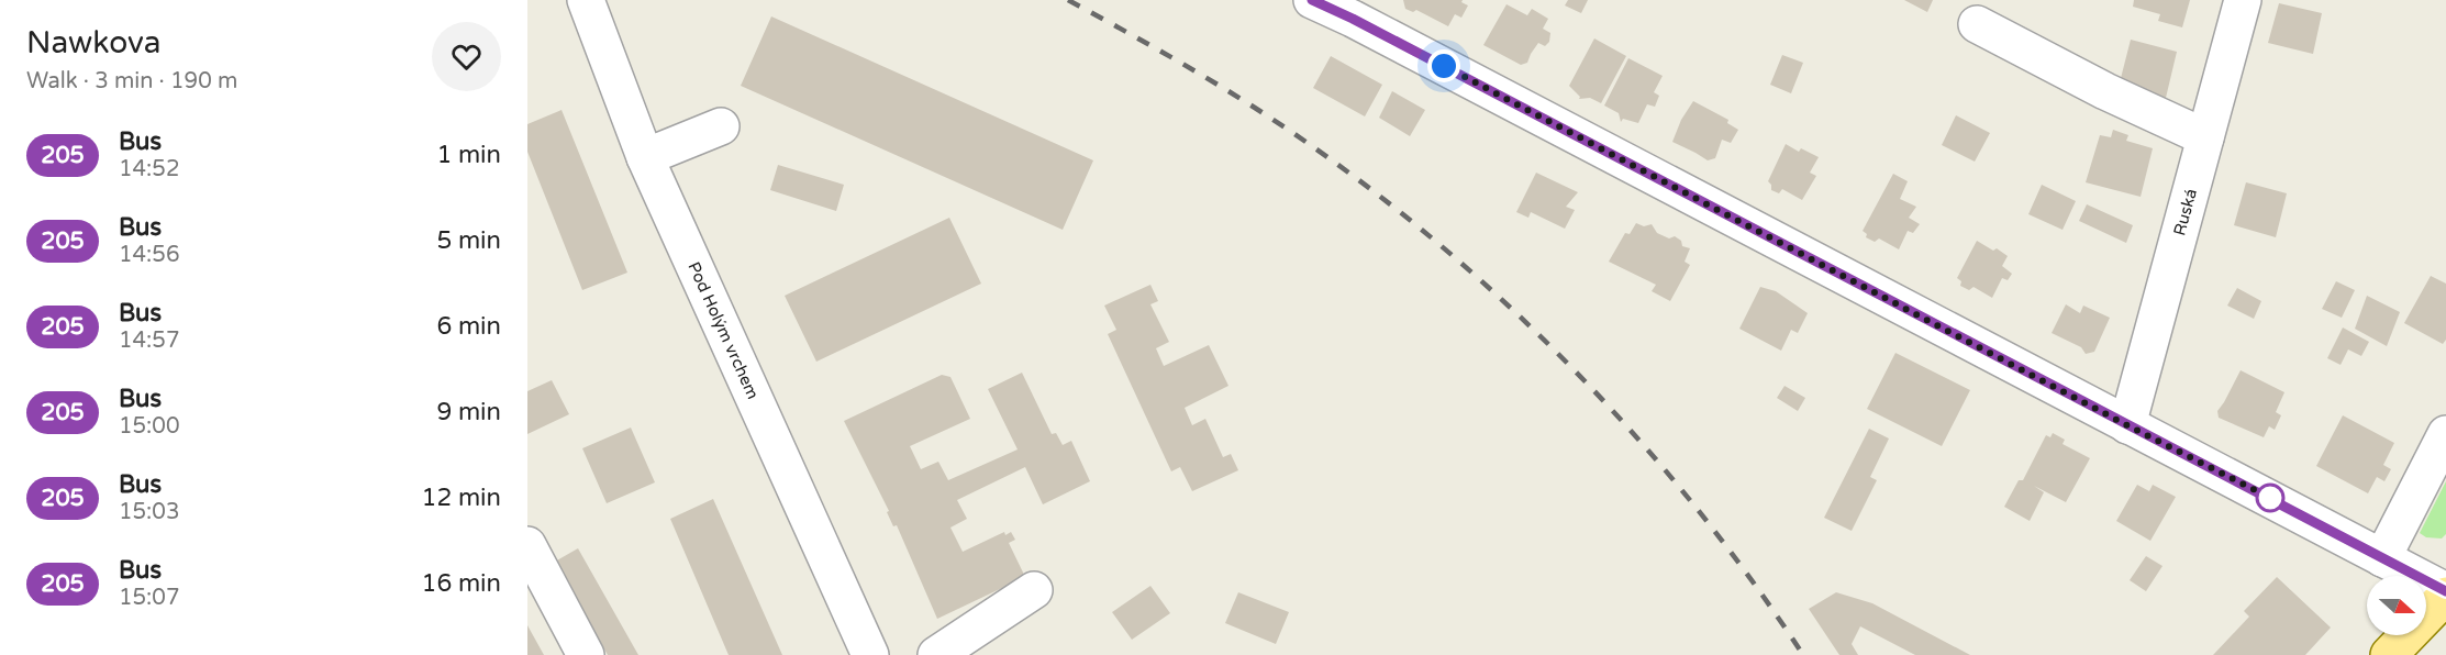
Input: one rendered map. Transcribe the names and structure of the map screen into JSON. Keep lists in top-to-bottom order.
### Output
{
  "streets": {
    "street": ["Ruská", "Pod Holým vrchem"]
  },
  "lines": ["bus line 205"],
  "north": "right",
  "page": {
    "heading": ["Nawkova", "Walk · 3 min · 190 m"],
    "list": [
      {
        "mark": "205",
        "name": "Bus",
        "note": "14:52",
        "value": "1 min"
      },
      {
        "mark": "205",
        "name": "Bus",
        "note": "14:56",
        "value": "5 min"
      },
      {
        "mark": "205",
        "name": "Bus",
        "note": "14:57",
        "value": "6 min"
      },
      {
        "mark": "205",
        "name": "Bus",
        "note": "15:00",
        "value": "9 min"
      },
      {
        "mark": "205",
        "name": "Bus",
        "note": "15:03",
        "value": "12 min"
      },
      {
        "mark": "205",
        "name": "Bus",
        "note": "15:07",
        "value": "16 min"
      }
    ]
  }
}
